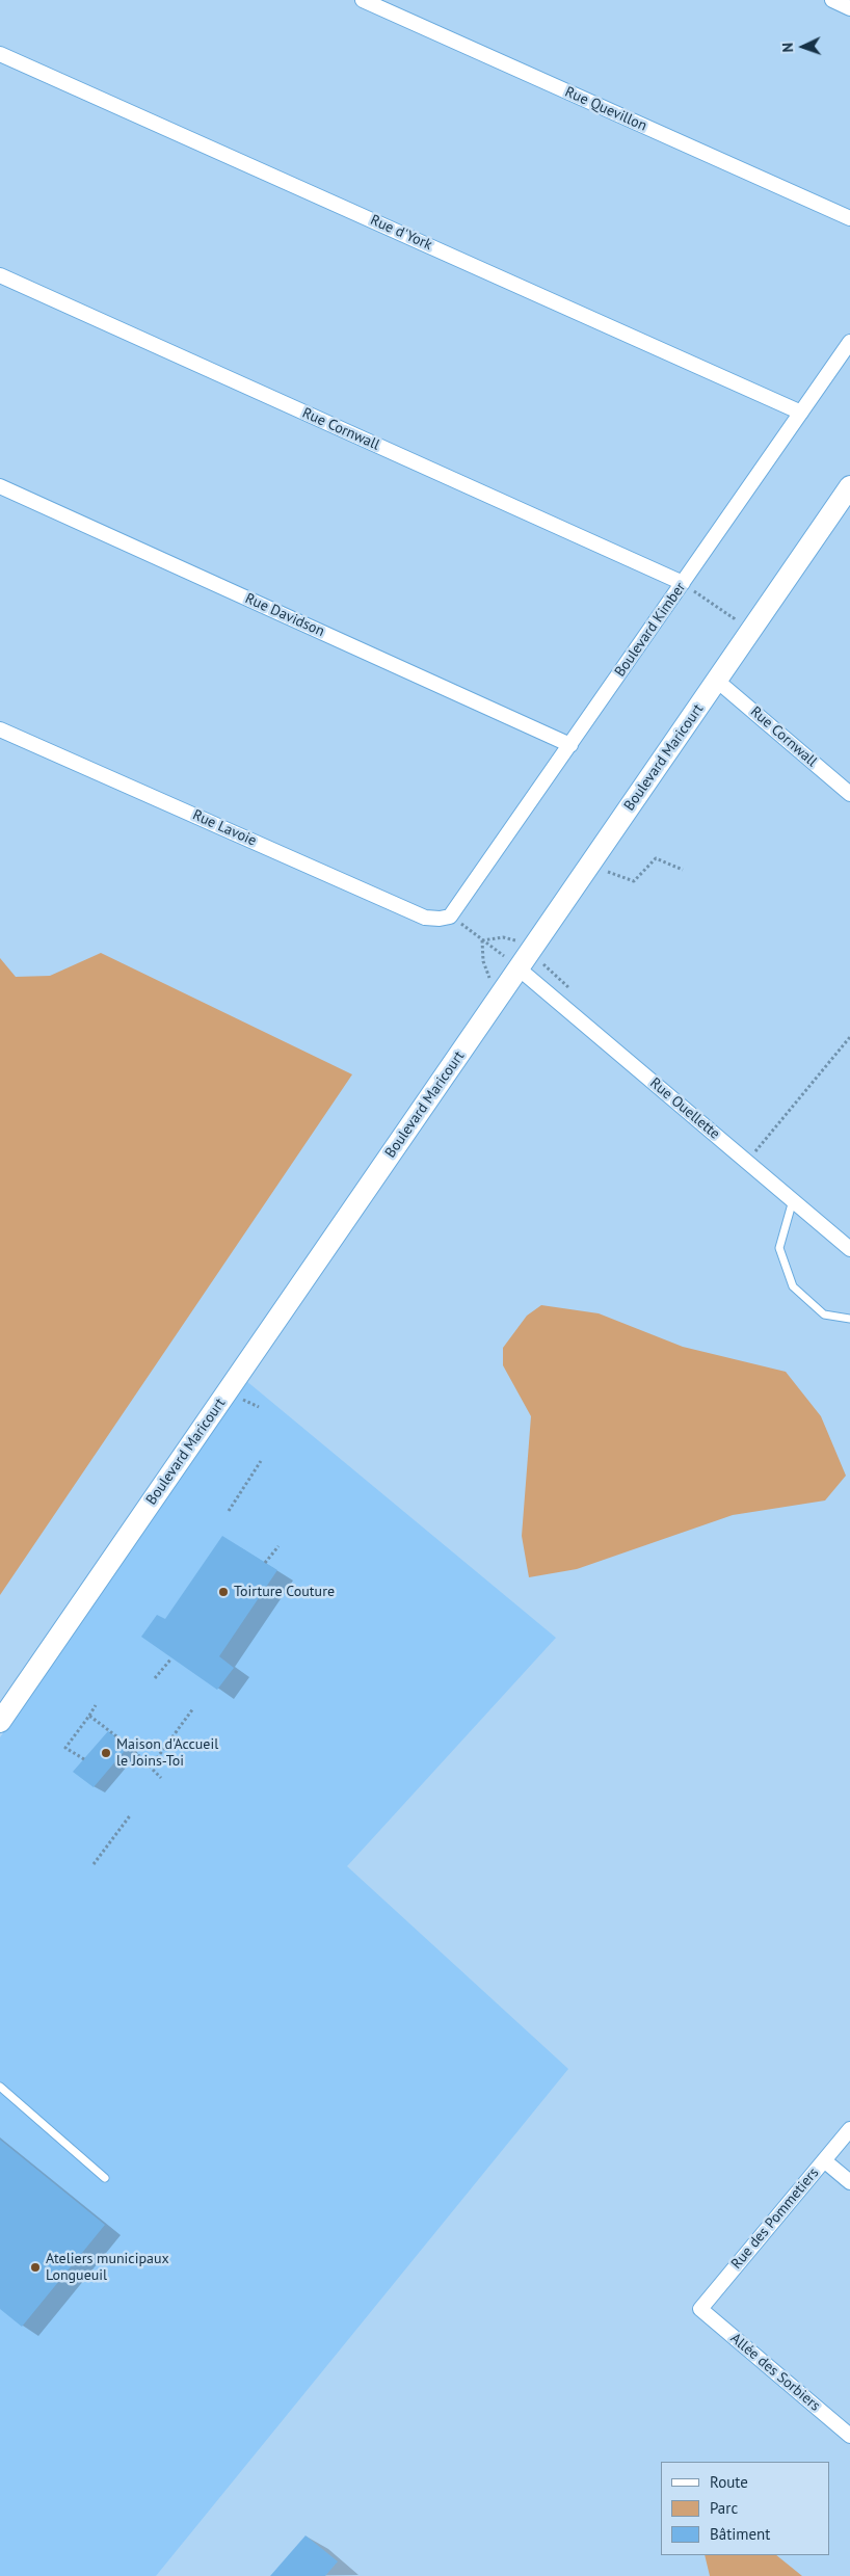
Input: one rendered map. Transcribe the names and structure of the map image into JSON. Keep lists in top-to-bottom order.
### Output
{
  "streets": {
    "street": [
      "Rue Quevillon",
      "Rue d'York",
      "Rue Cornwall",
      "Rue Davidson",
      "Boulevard Kimber",
      "Boulevard Maricourt",
      "Rue Lavoie",
      "Rue Ouellette",
      "Rue des Pommetiers",
      "Allée des Sorbiers"
    ]
  },
  "crossings": [
    ["Rue d'York", "Boulevard Kimber"],
    ["Rue Cornwall", "Boulevard Kimber"],
    ["Rue Cornwall", "Boulevard Maricourt"],
    ["Rue Davidson", "Boulevard Kimber"],
    ["Boulevard Kimber", "Rue Lavoie"],
    ["Boulevard Maricourt", "Rue Ouellette"],
    ["Rue des Pommetiers", "Allée des Sorbiers"]
  ],
  "places": ["Toirture Couture", "Maison d'Accueil le Joins-Toi", "Ateliers municipaux Longueuil"],
  "legend": ["Route", "Parc", "Bâtiment"],
  "north": "left"
}
